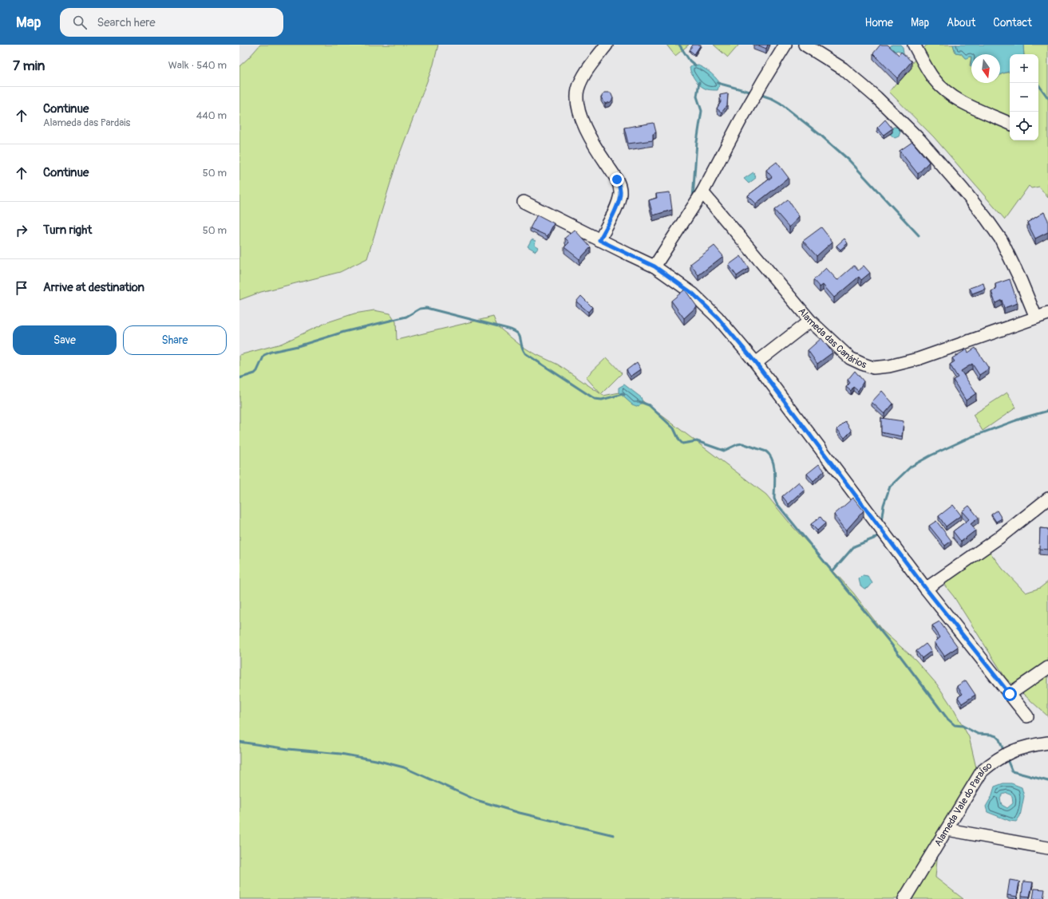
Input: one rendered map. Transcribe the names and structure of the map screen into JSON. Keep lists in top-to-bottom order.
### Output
{
  "streets": {
    "street": ["Alameda das Canários", "Alameda Vale do Paraíso"]
  },
  "north": "bottom",
  "page": {
    "header": "Map",
    "search": "Search here",
    "nav": [
      "Home",
      "Map",
      "About",
      "Contact"
    ],
    "heading": ["7 min", "Walk · 540 m"],
    "map_buttons": ["+", "−"],
    "list": [
      ["Continue", "Alameda das Pardais", "440 m"],
      ["Continue", "50 m"],
      ["Turn right", "50 m"],
      "Arrive at destination"
    ],
    "buttons": ["Save", "Share"]
  }
}
